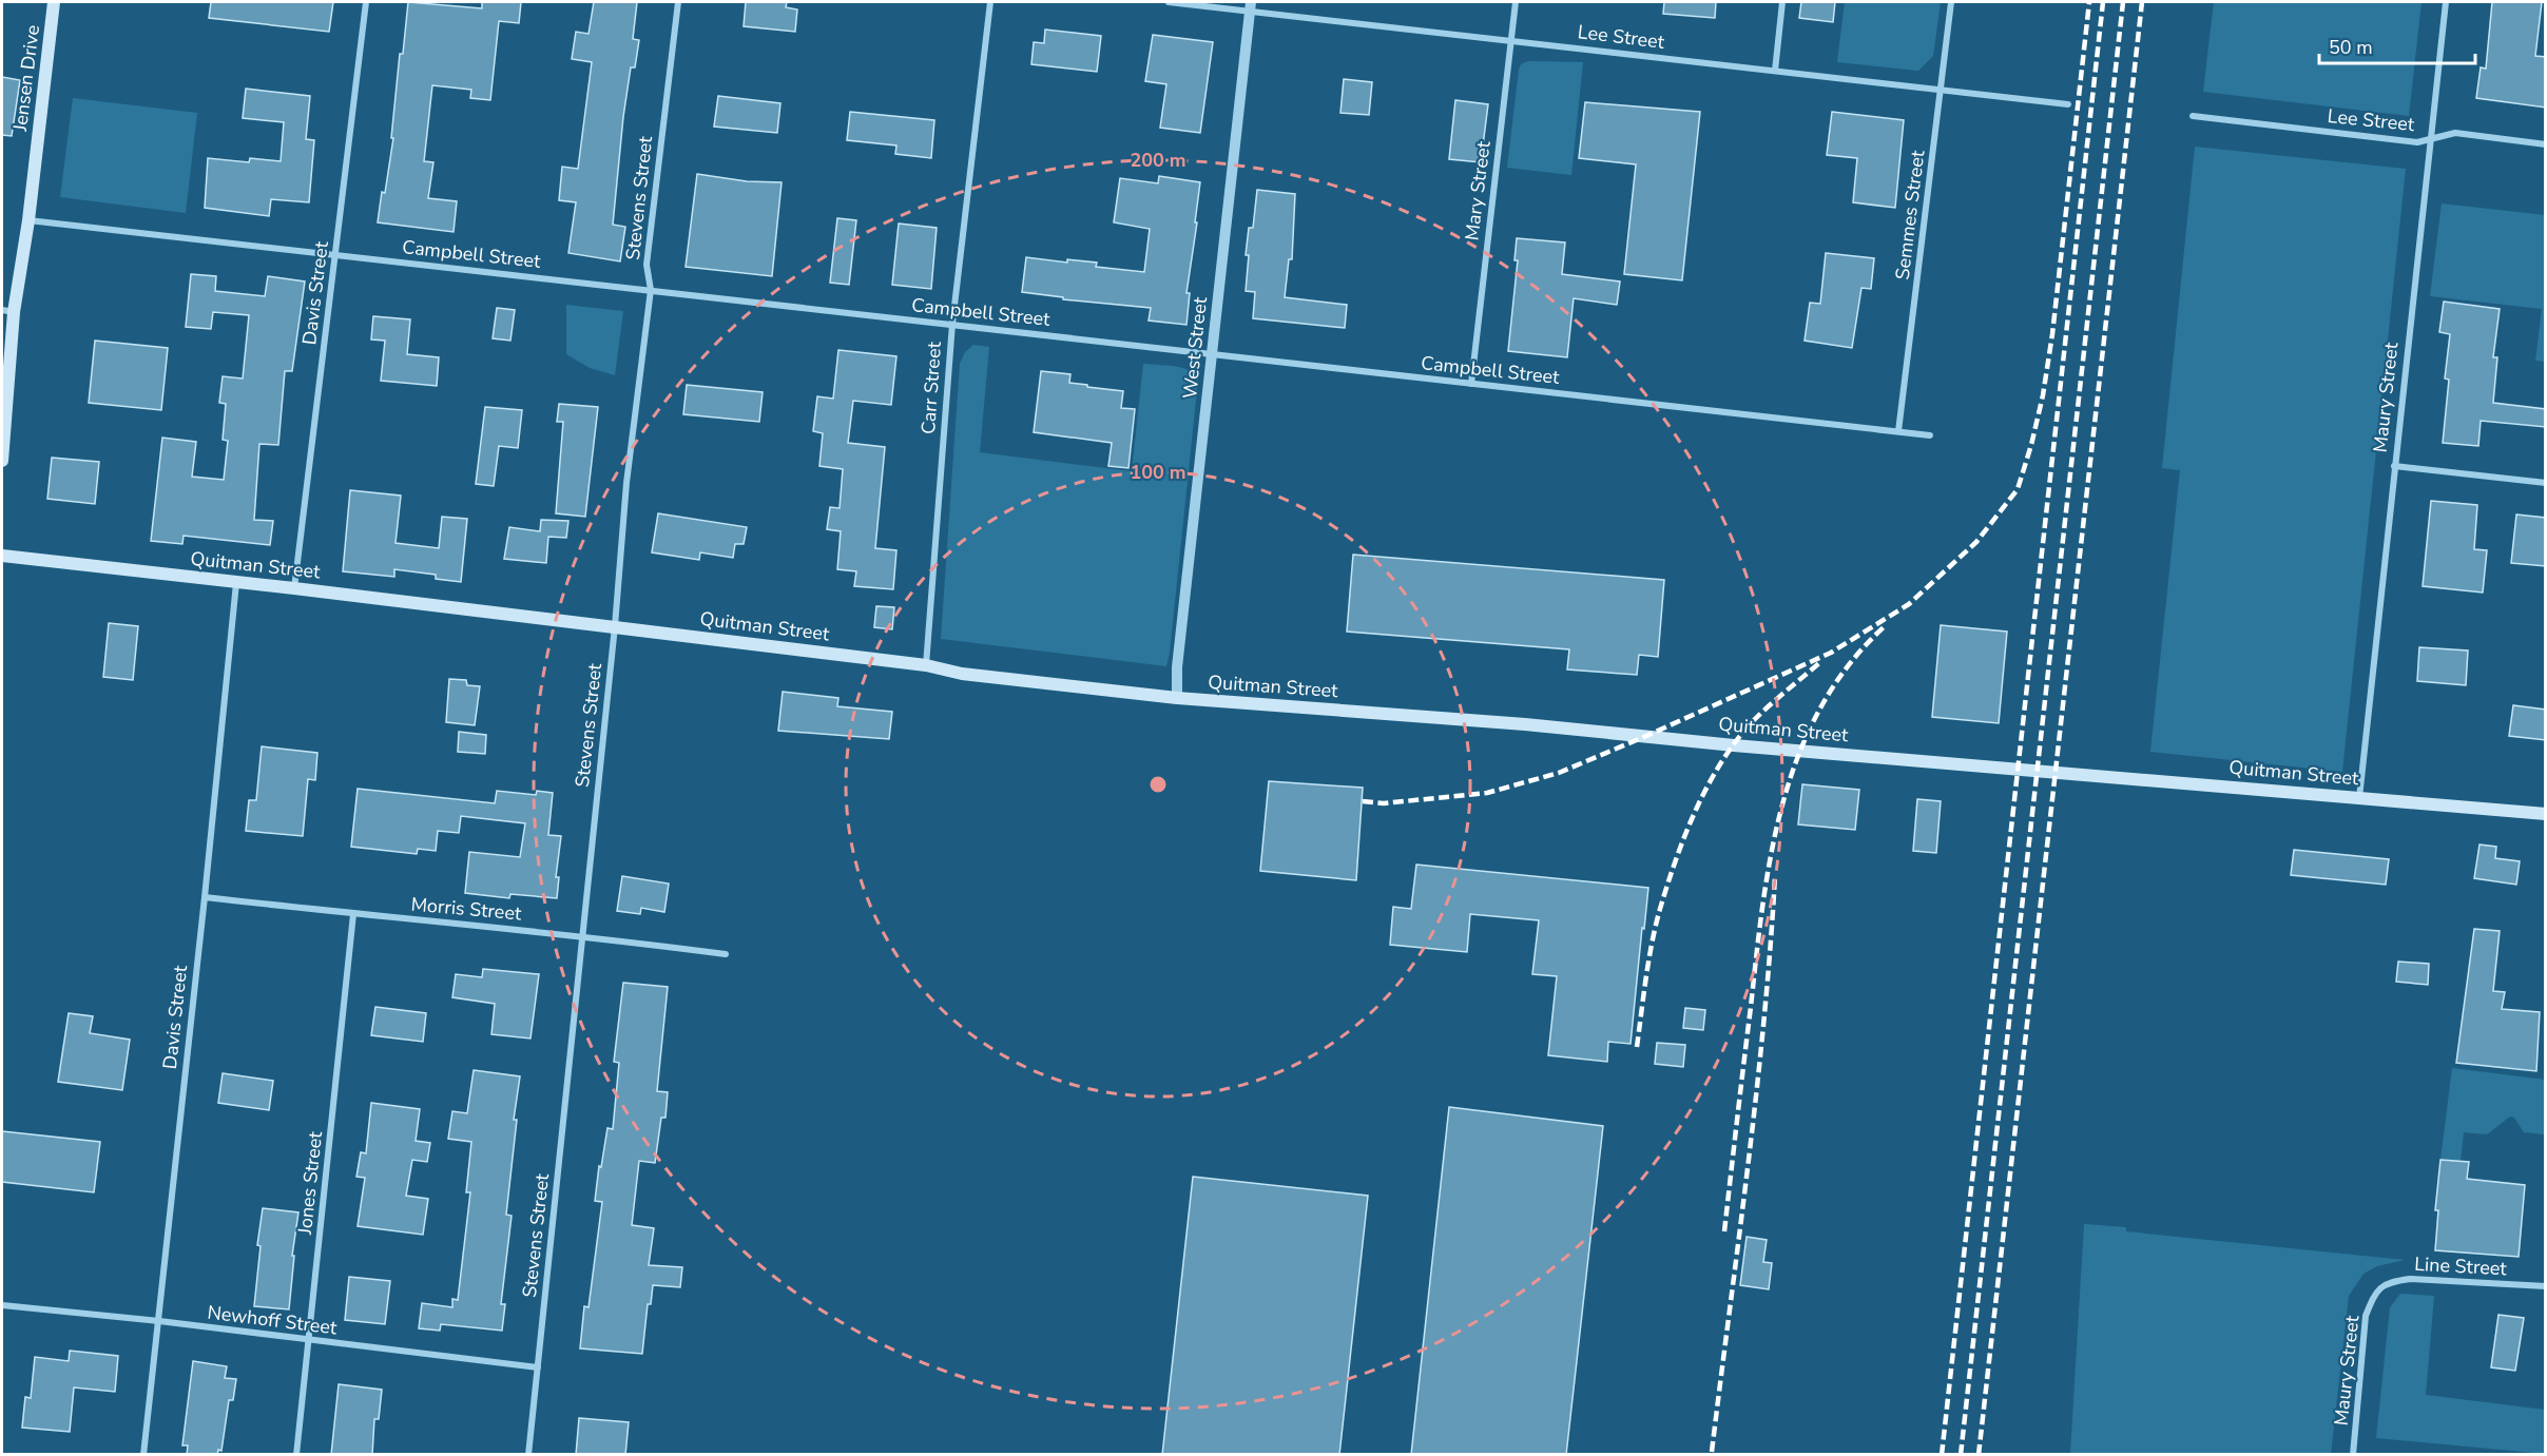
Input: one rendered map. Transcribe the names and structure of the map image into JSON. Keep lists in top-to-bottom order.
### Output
{
  "streets": {
    "main road": ["Jensen Drive", "Quitman Street"],
    "street": [
      "Lee Street",
      "Mary Street",
      "Stevens Street",
      "Semmes Street",
      "Campbell Street",
      "Davis Street",
      "West Street",
      "Carr Street",
      "Maury Street",
      "Morris Street",
      "Jones Street",
      "Line Street",
      "Newhoff Street"
    ]
  },
  "crossings": [
    ["Lee Street", "Mary Street"],
    ["Lee Street", "Semmes Street"],
    ["Lee Street", "West Street"],
    ["Lee Street", "Maury Street"],
    ["Jensen Drive", "Campbell Street"],
    ["Mary Street", "Campbell Street"],
    ["Stevens Street", "Campbell Street"],
    ["Stevens Street", "Quitman Street"],
    ["Stevens Street", "Morris Street"],
    ["Stevens Street", "Newhoff Street"],
    ["Semmes Street", "Campbell Street"],
    ["Campbell Street", "Davis Street"],
    ["Campbell Street", "West Street"],
    ["Campbell Street", "Carr Street"],
    ["Davis Street", "Quitman Street"],
    ["Davis Street", "Morris Street"],
    ["Davis Street", "Newhoff Street"],
    ["West Street", "Quitman Street"],
    ["Carr Street", "Quitman Street"],
    ["Maury Street", "Quitman Street"],
    ["Maury Street", "Line Street"],
    ["Morris Street", "Jones Street"],
    ["Jones Street", "Newhoff Street"]
  ],
  "scale_bar": "50 m",
  "rings": ["200 m", "100 m"]
}
